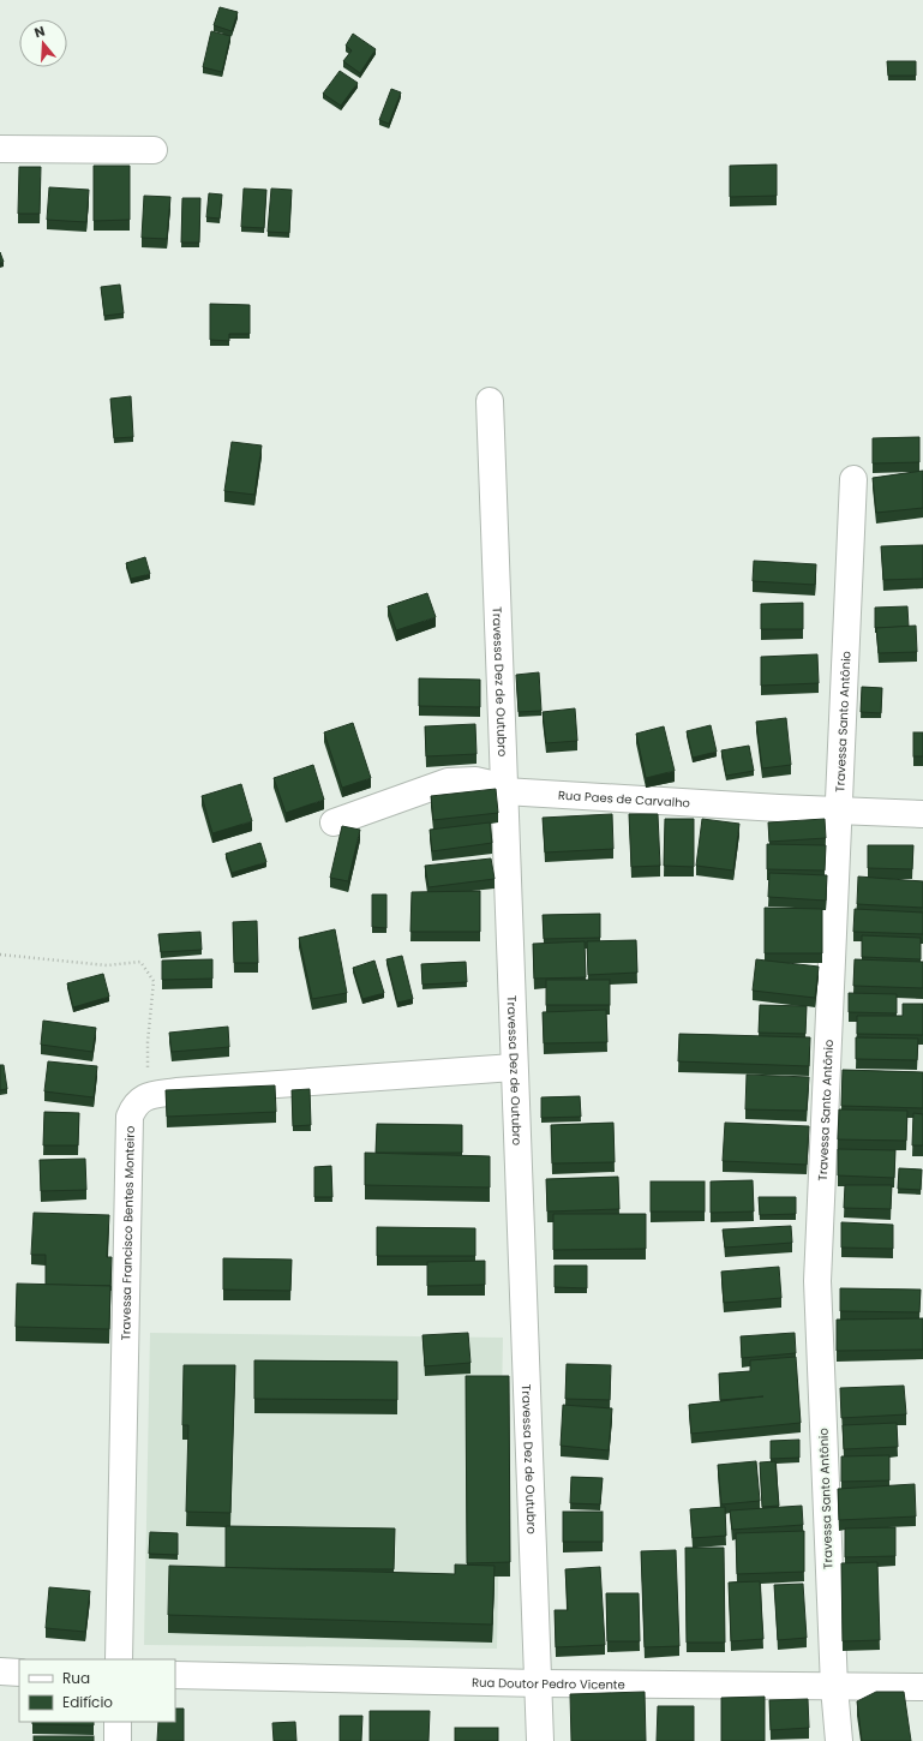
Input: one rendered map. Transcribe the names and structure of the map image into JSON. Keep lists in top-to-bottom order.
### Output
{
  "streets": {
    "street": [
      "Travessa Dez de Outubro",
      "Travessa Santo Antônio",
      "Rua Paes de Carvalho",
      "Travessa Francisco Bentes Monteiro",
      "Rua Doutor Pedro Vicente"
    ]
  },
  "crossings": [
    ["Travessa Dez de Outubro", "Rua Paes de Carvalho"],
    ["Travessa Dez de Outubro", "Rua Doutor Pedro Vicente"],
    ["Travessa Santo Antônio", "Rua Paes de Carvalho"],
    ["Travessa Santo Antônio", "Rua Doutor Pedro Vicente"]
  ],
  "legend": ["Rua", "Edifício"],
  "north": "top"
}
